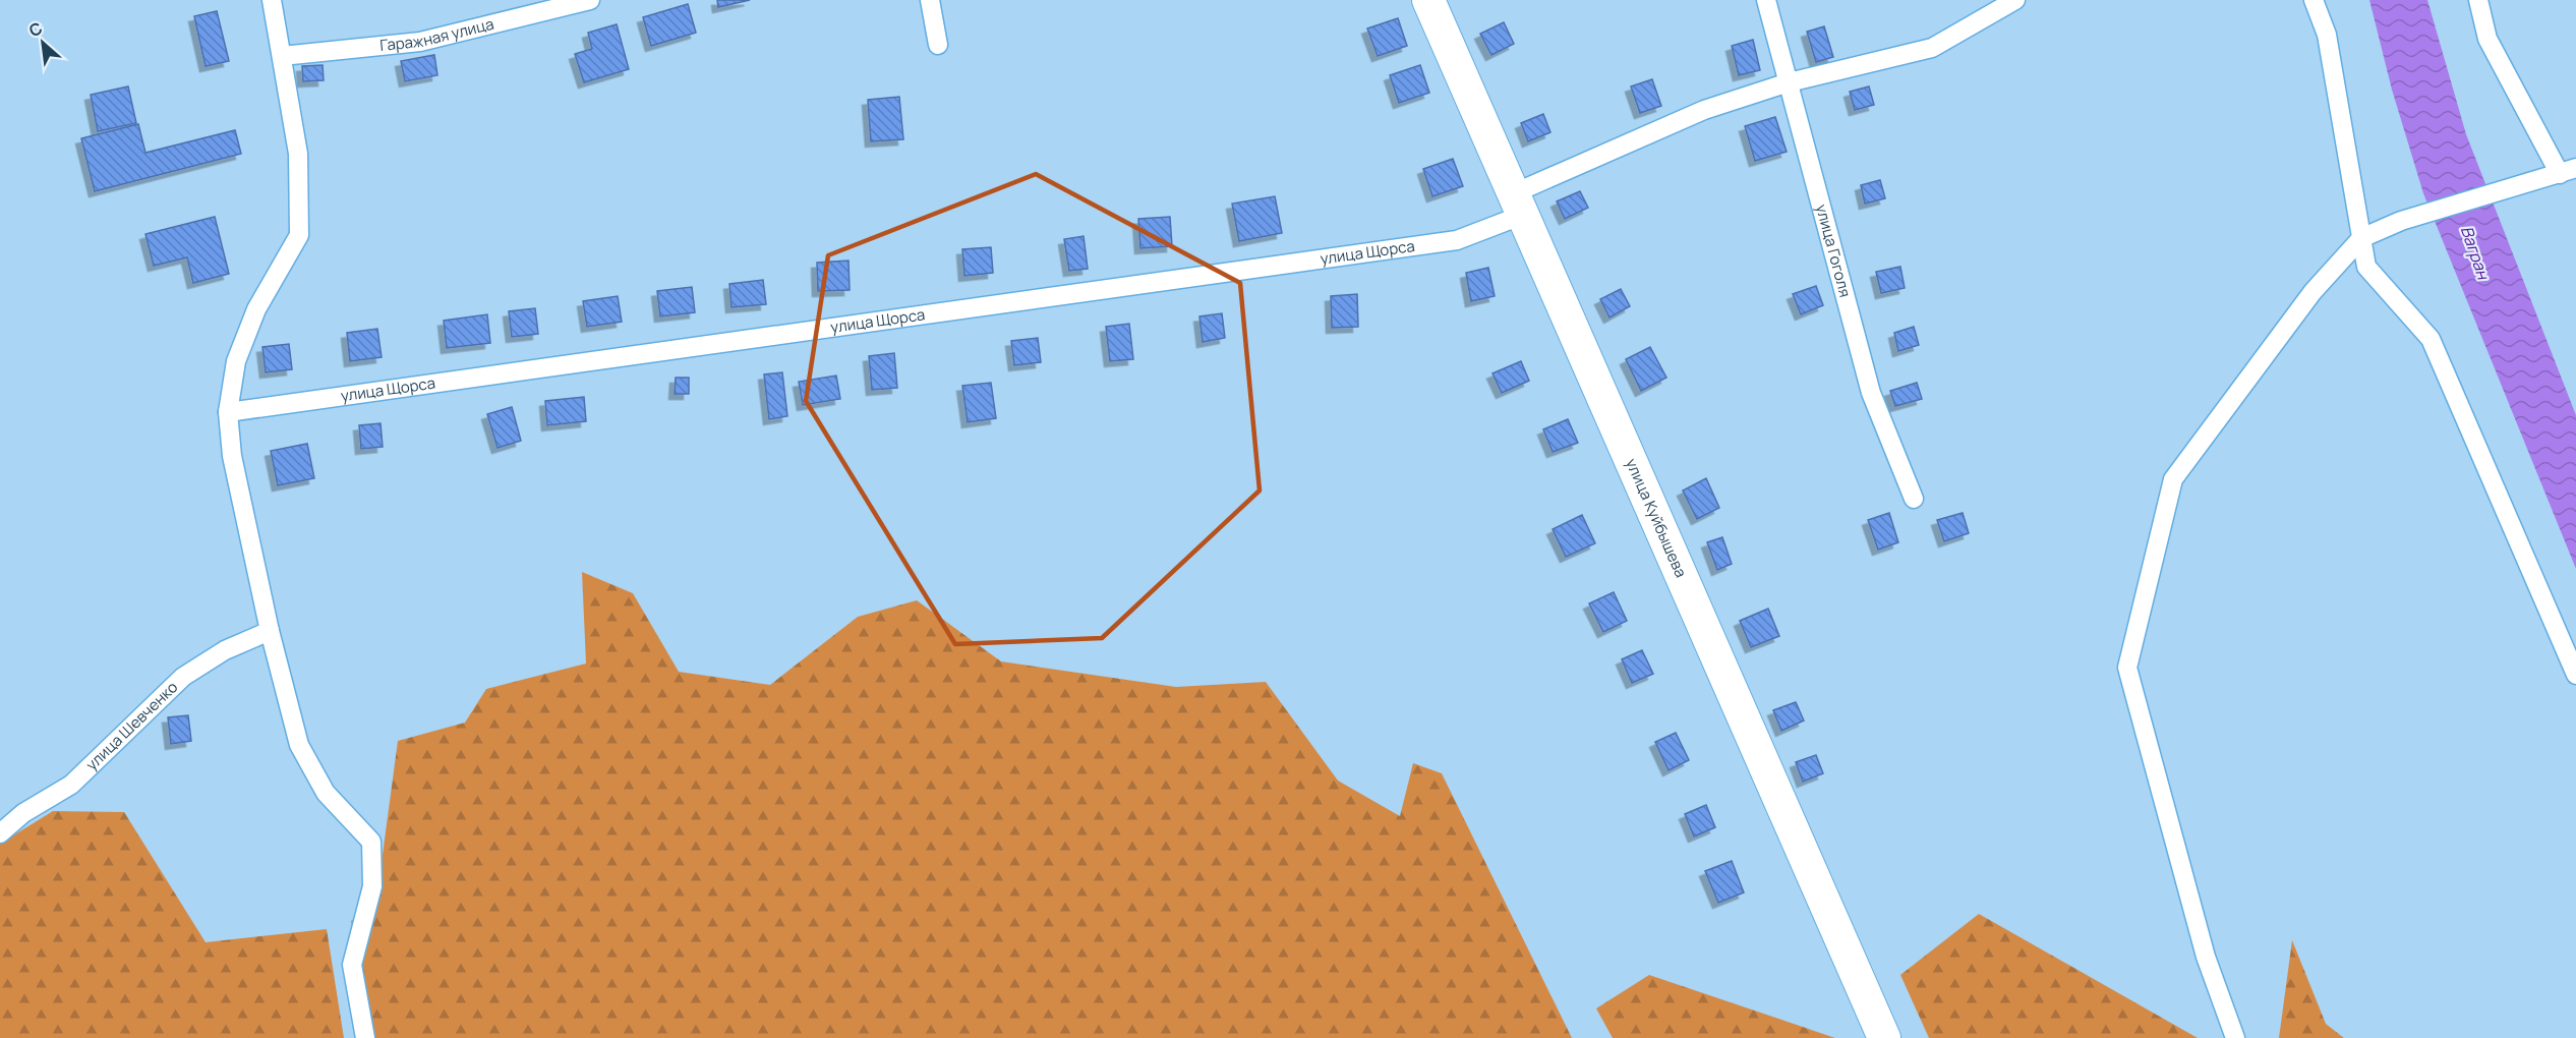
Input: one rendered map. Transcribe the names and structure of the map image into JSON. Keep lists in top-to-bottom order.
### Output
{
  "streets": {
    "highway": ["улица Куйбышева"],
    "street": [
      "Гаражная улица",
      "улица Щорса",
      "улица Гоголя",
      "улица Шевченко"
    ]
  },
  "crossings": [
    ["улица Щорса", "улица Гоголя"],
    ["улица Щорса", "улица Куйбышева"]
  ],
  "water": ["Вагран"],
  "north": "top left"
}
